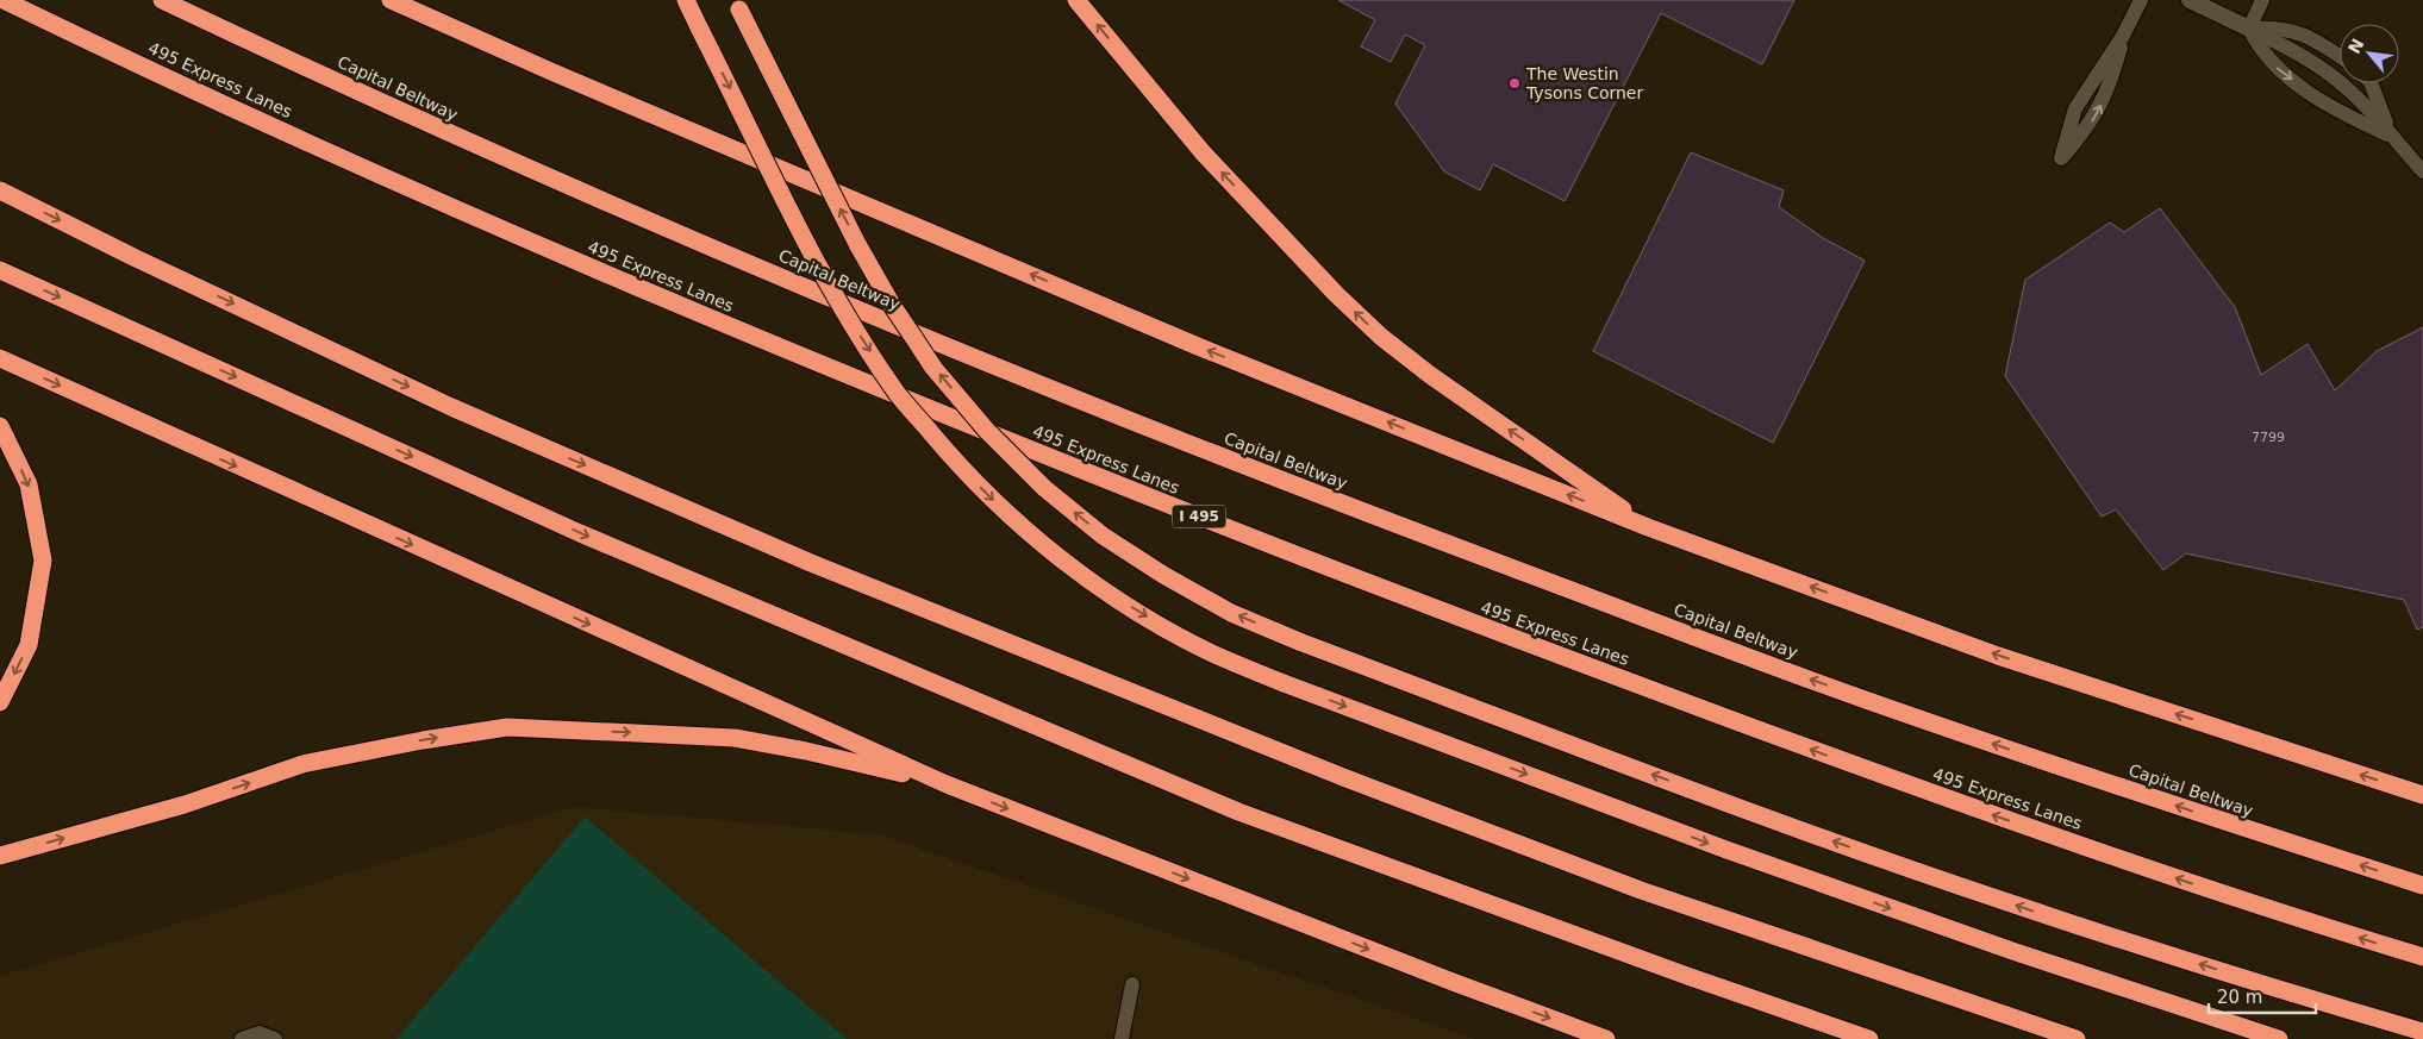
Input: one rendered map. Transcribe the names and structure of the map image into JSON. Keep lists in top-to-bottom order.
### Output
{
  "streets": {
    "highway": ["495 Express Lanes", "Capital Beltway", "I 495"]
  },
  "places": ["The Westin Tysons Corner"],
  "house_numbers": ["7799"],
  "scale_bar": "20 m",
  "north": "top left"
}
